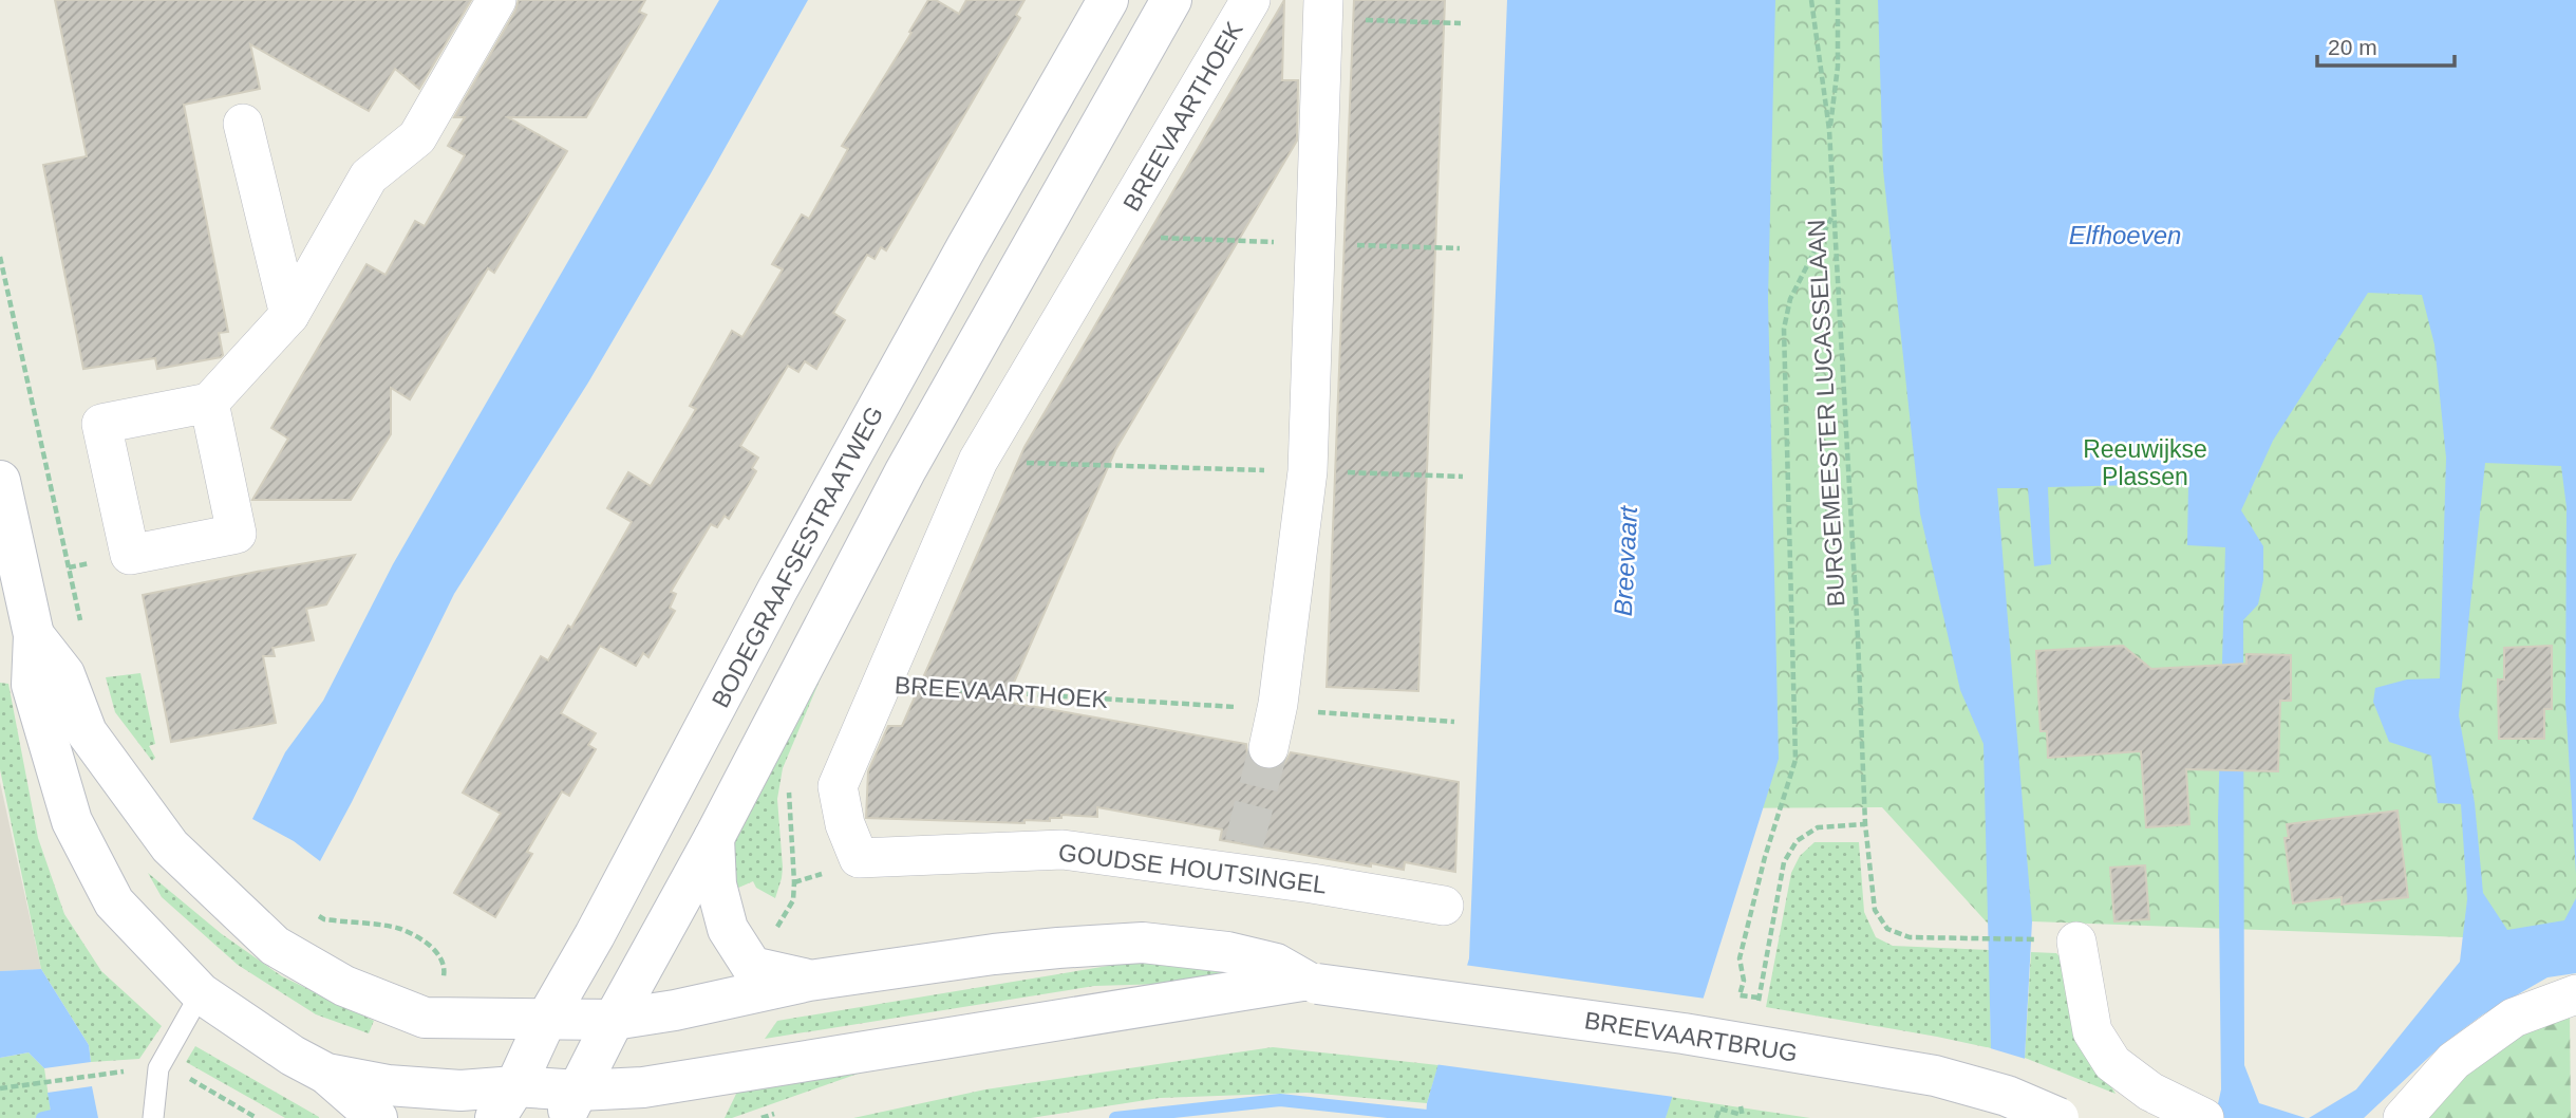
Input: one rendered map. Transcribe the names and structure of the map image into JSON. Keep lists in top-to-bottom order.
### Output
{
  "streets": {
    "main road": ["BODEGRAAFSESTRAATWEG", "BREEVAARTBRUG"],
    "street": ["BREEVAARTHOEK", "GOUDSE HOUTSINGEL"],
    "path": ["BURGEMEESTER LUCASSELAAN"]
  },
  "crossings": [
    ["BREEVAARTHOEK", "GOUDSE HOUTSINGEL"]
  ],
  "water": ["Elfhoeven", "Breevaart"],
  "parks": ["Reeuwijkse Plassen"],
  "scale_bar": "20 m"
}
